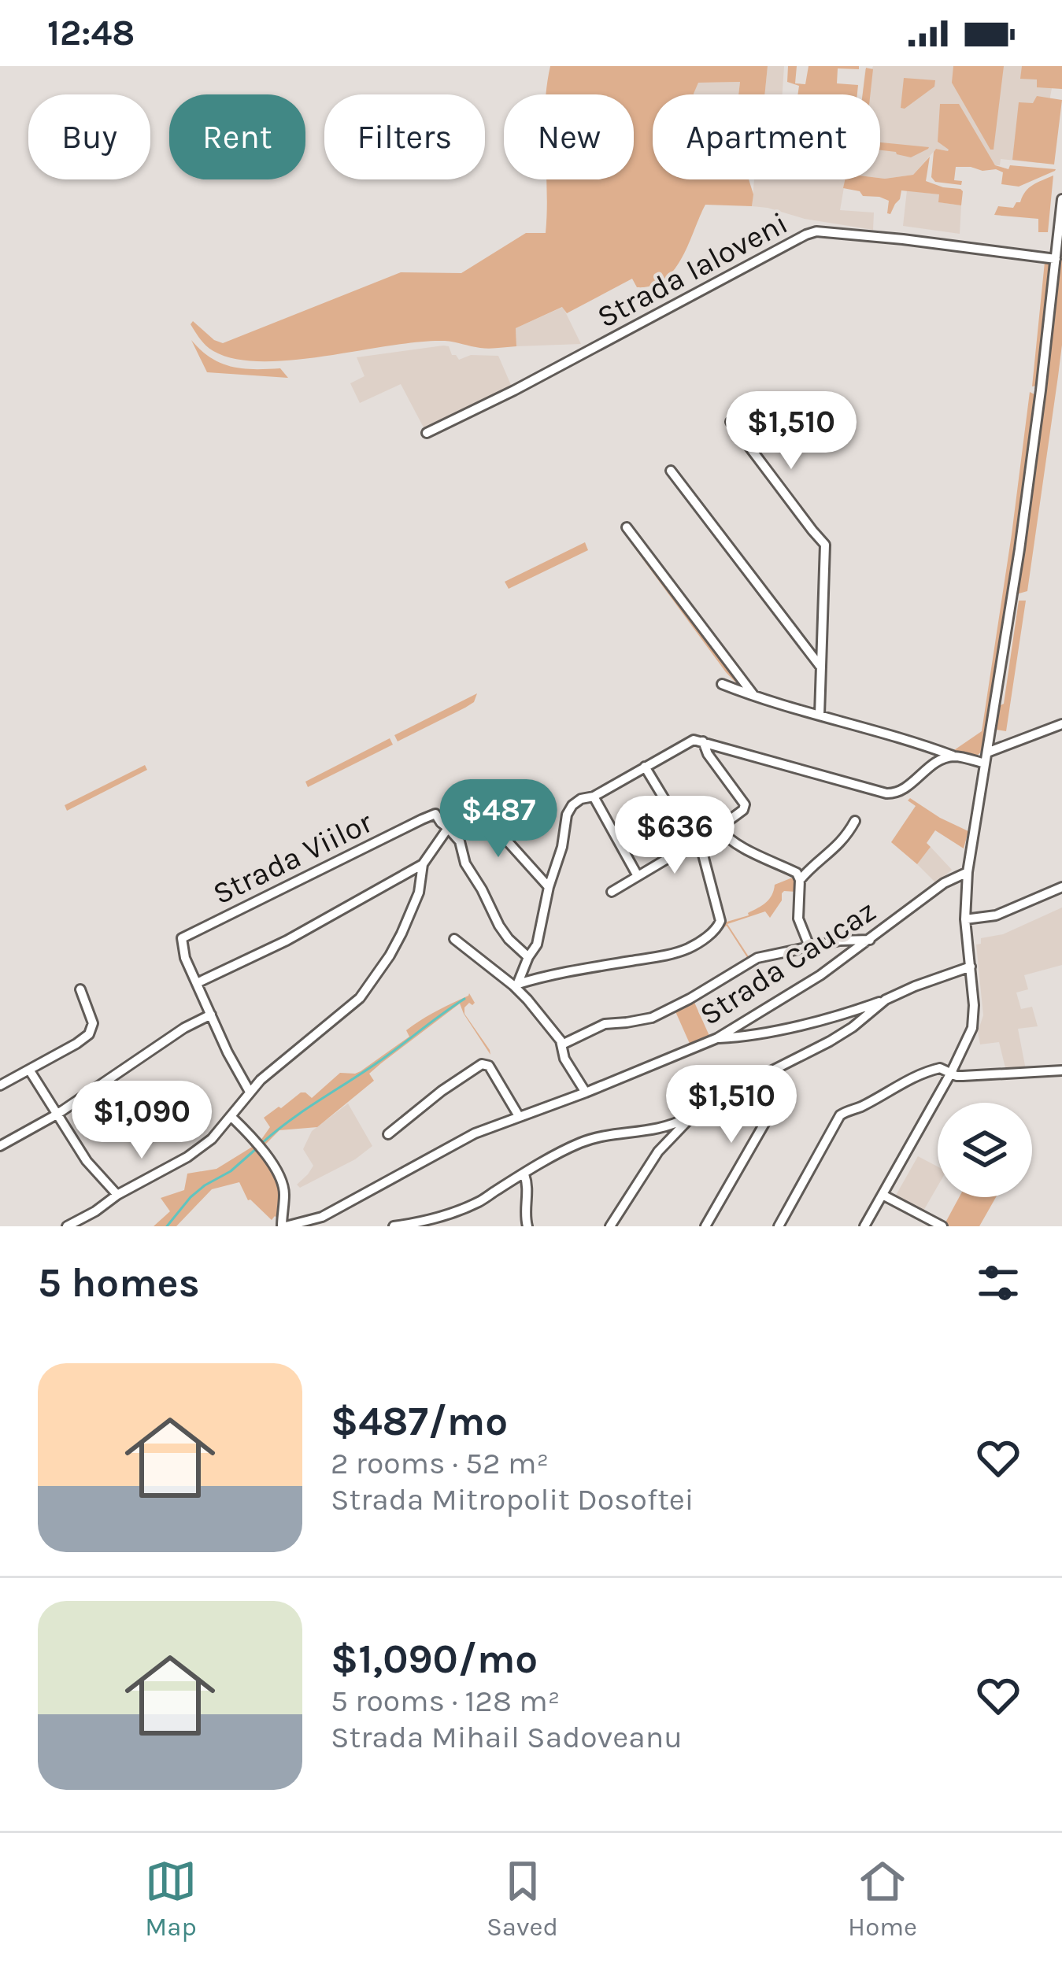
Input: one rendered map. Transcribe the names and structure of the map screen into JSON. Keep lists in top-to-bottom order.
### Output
{
  "streets": {
    "street": ["Strada Ialoveni", "Strada Viilor", "Strada Caucaz"]
  },
  "page": {
    "status": "12:48",
    "chip": [
      "Buy",
      "Rent",
      "Filters",
      "New",
      "Apartment"
    ],
    "price": [
      "$1,510",
      "$487",
      "$636",
      "$1,510",
      "$1,090"
    ],
    "heading": "5 homes",
    "list": [
      {
        "name": "$487/mo",
        "note": "2 rooms · 52 m² · Strada Mitropolit Dosoftei"
      },
      {
        "name": "$1,090/mo",
        "note": "5 rooms · 128 m² · Strada Mihail Sadoveanu"
      }
    ],
    "tabs": ["Map", "Saved", "Home"]
  }
}
